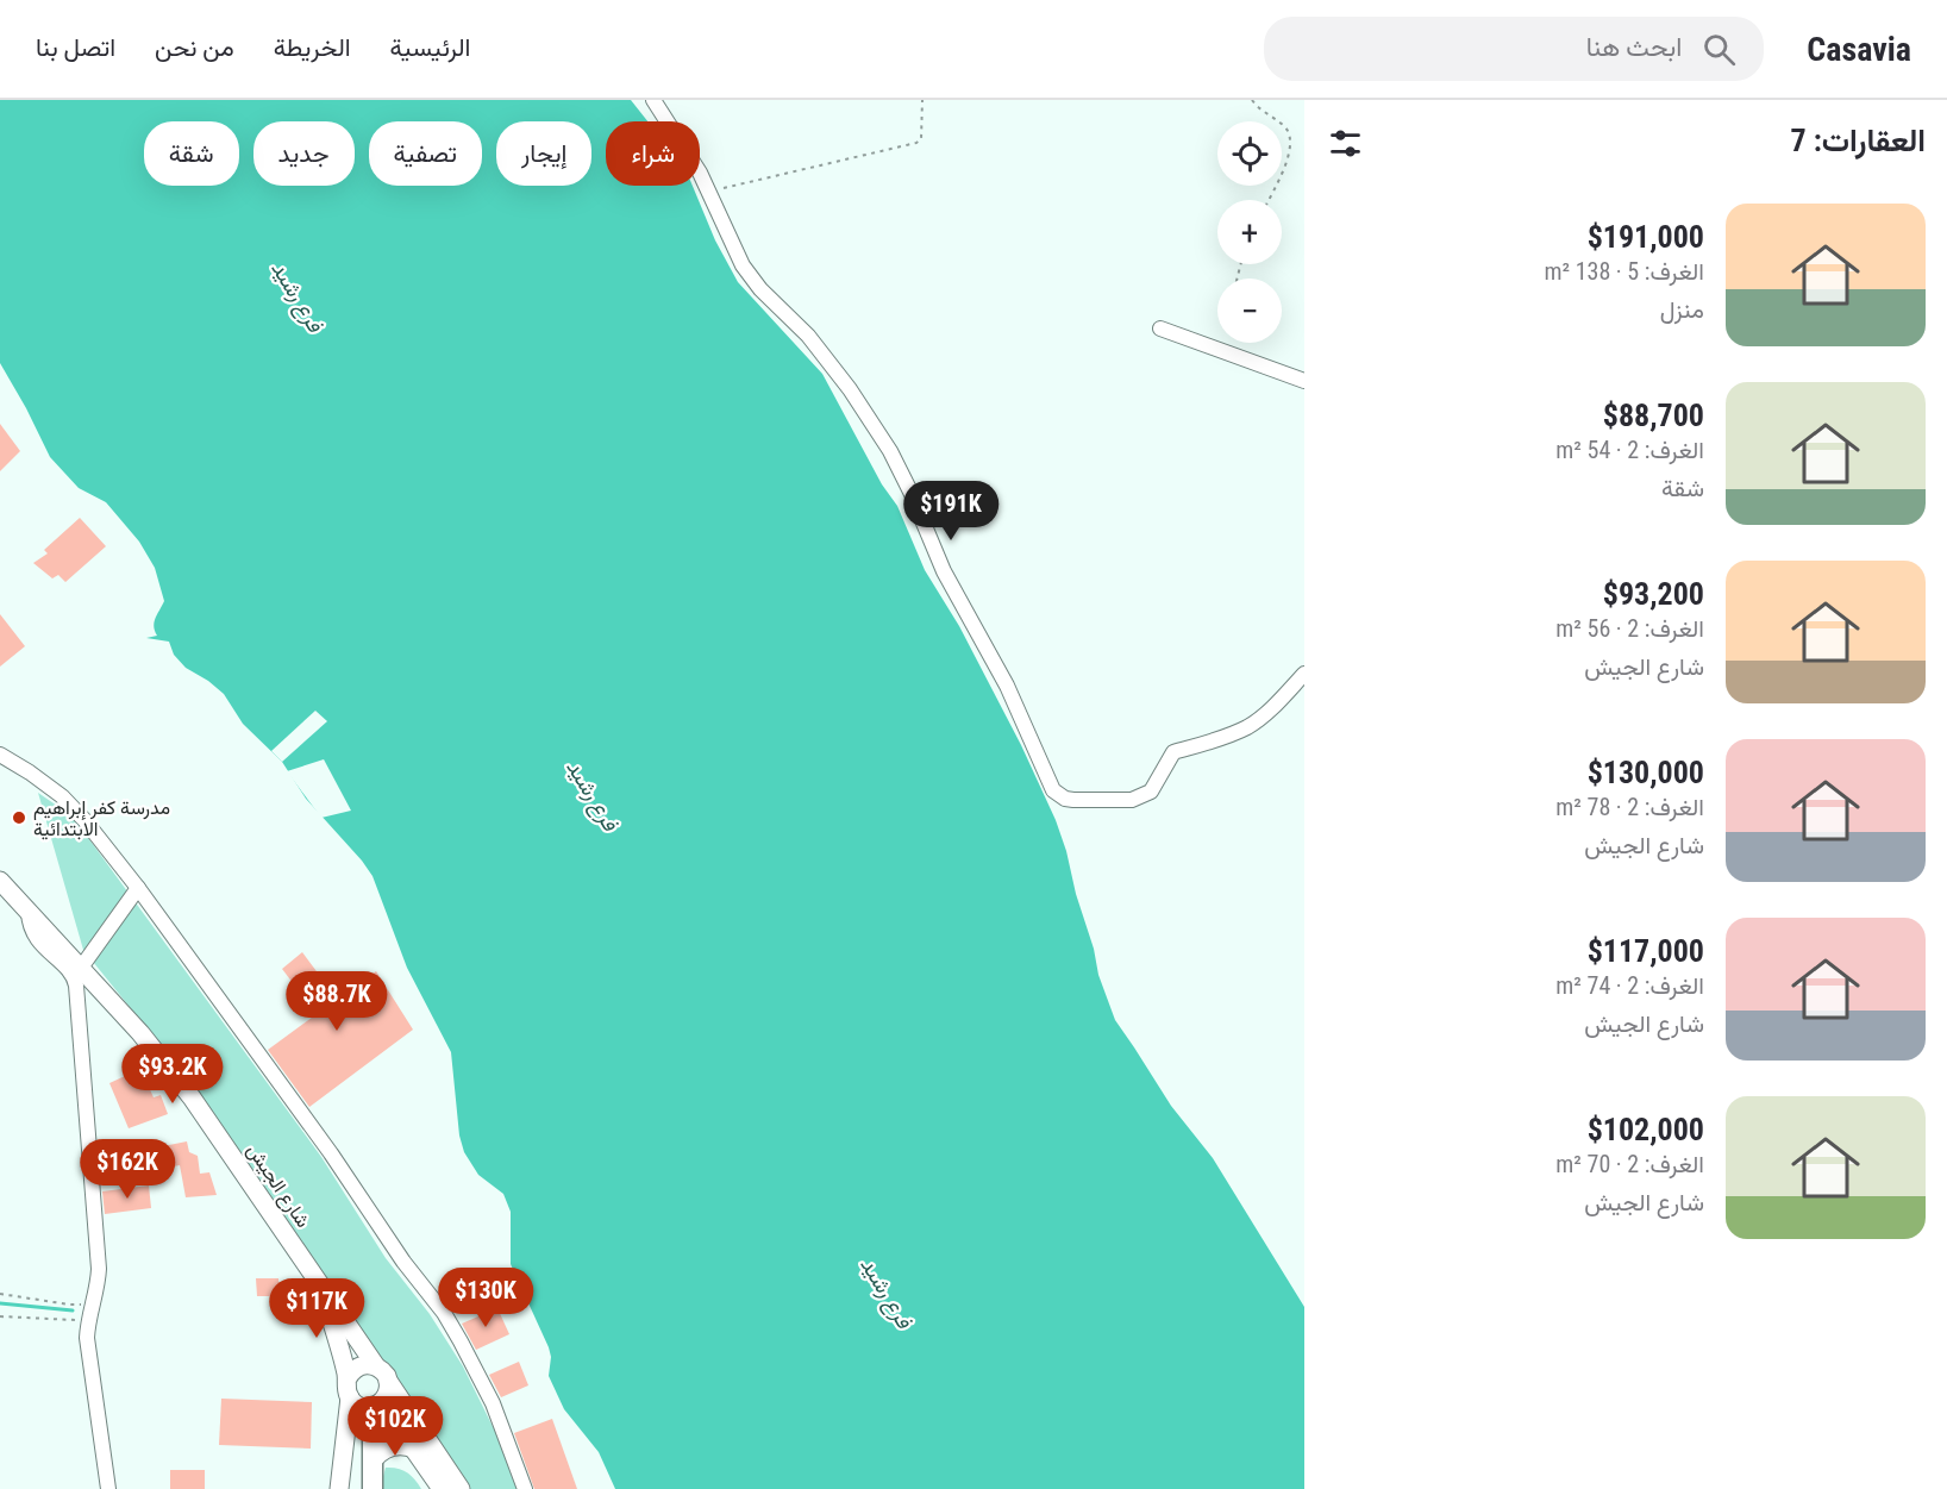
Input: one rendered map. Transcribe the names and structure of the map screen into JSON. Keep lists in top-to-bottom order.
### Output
{
  "streets": {
    "main road": ["شارع الجيش"]
  },
  "water": ["فرع رشيد"],
  "places": ["مدرسة كفر إبراهيم الابتدائية"],
  "page": {
    "header": "Casavia",
    "search": "ابحث هنا",
    "nav": [
      "الرئيسية",
      "الخريطة",
      "من نحن",
      "اتصل بنا"
    ],
    "heading": "العقارات: 7",
    "map_buttons": ["+", "−"],
    "chip": [
      "شراء",
      "إيجار",
      "تصفية",
      "جديد",
      "شقة"
    ],
    "list": [
      {
        "name": "$191,000",
        "note": "الغرف: 5 · 138 m² · منزل"
      },
      {
        "name": "$88,700",
        "note": "الغرف: 2 · 54 m² · شقة"
      },
      {
        "name": "$93,200",
        "note": "الغرف: 2 · 56 m² · شارع الجيش"
      },
      {
        "name": "$130,000",
        "note": "الغرف: 2 · 78 m² · شارع الجيش"
      },
      {
        "name": "$117,000",
        "note": "الغرف: 2 · 74 m² · شارع الجيش"
      },
      {
        "name": "$102,000",
        "note": "الغرف: 2 · 70 m² · شارع الجيش"
      }
    ],
    "price": [
      "$191K",
      "$88.7K",
      "$93.2K",
      "$162K",
      "$130K",
      "$117K",
      "$102K"
    ]
  }
}
